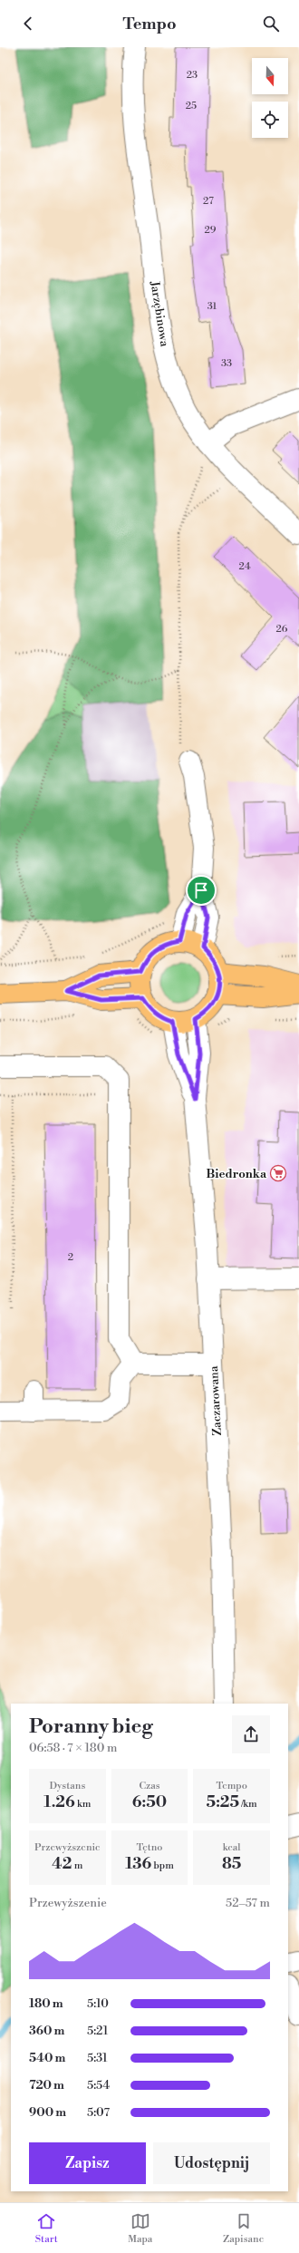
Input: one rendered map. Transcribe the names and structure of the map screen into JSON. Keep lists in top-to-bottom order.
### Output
{
  "streets": {
    "street": ["Jarzębinowa", "Zaczarowana"]
  },
  "places": {
    "supermarket": ["Biedronka"]
  },
  "house_numbers": [
    "23",
    "25",
    "27",
    "29",
    "31",
    "33",
    "24",
    "26",
    "2"
  ],
  "north": "bottom",
  "page": {
    "header": "Tempo",
    "heading": ["Poranny bieg", "06:58 · 7 × 180 m"],
    "stats": [
      ["Dystans", "1.26 km"],
      ["Czas", "6:50"],
      ["Tempo", "5:25 /km"],
      ["Przewyższenie", "42 m"],
      ["Tętno", "136 bpm"],
      ["kcal", "85"]
    ],
    "chart": ["Przewyższenie", "52–57 m"],
    "list": [
      {
        "name": "180 m",
        "note": "5:10"
      },
      {
        "name": "360 m",
        "note": "5:21"
      },
      {
        "name": "540 m",
        "note": "5:31"
      },
      {
        "name": "720 m",
        "note": "5:54"
      },
      {
        "name": "900 m",
        "note": "5:07"
      }
    ],
    "buttons": ["Zapisz", "Udostępnij"],
    "tabs": ["Start", "Mapa", "Zapisane"]
  }
}
